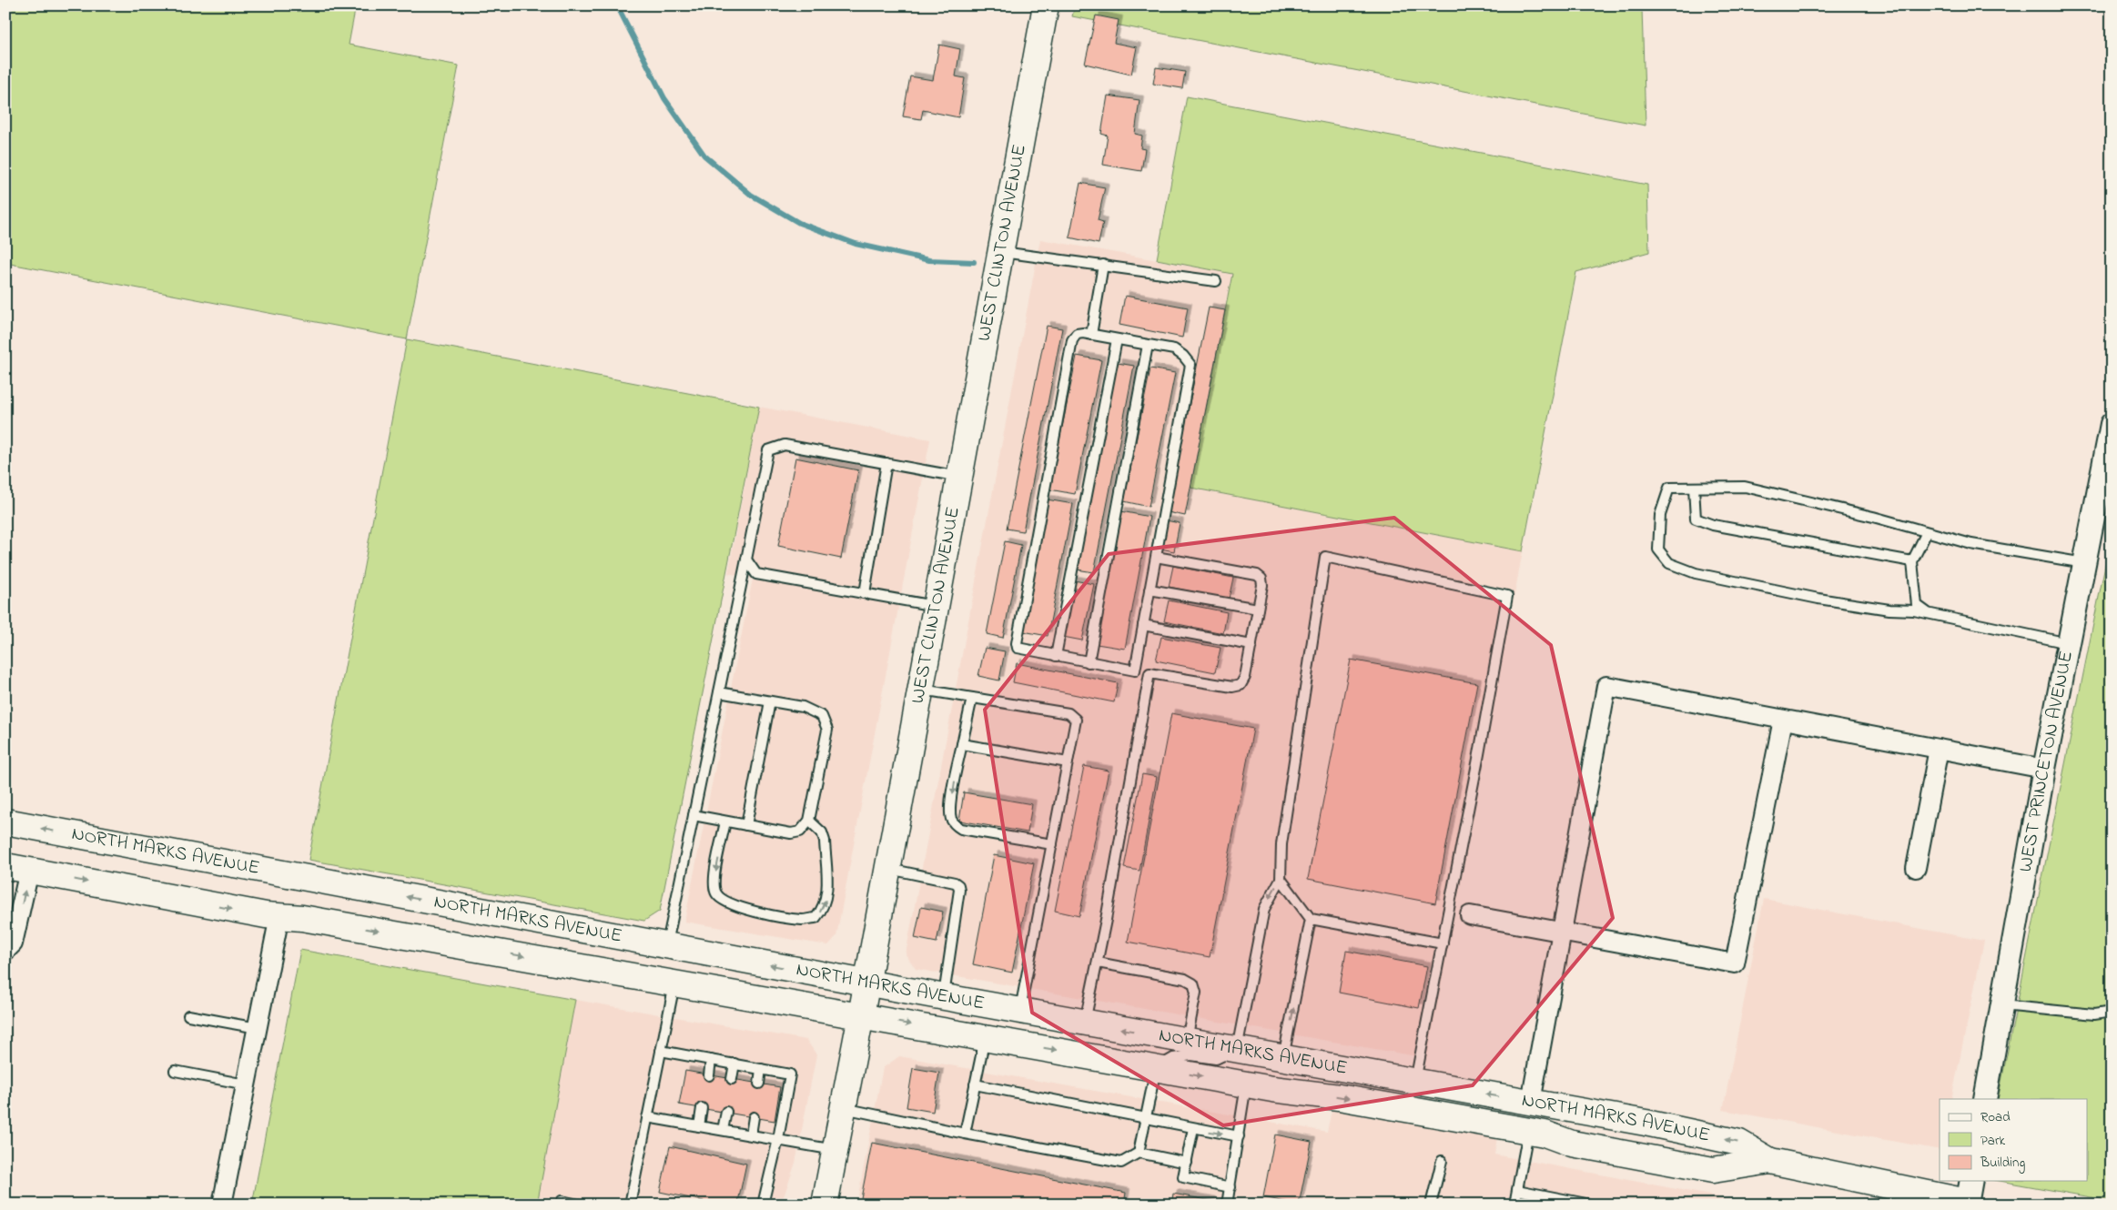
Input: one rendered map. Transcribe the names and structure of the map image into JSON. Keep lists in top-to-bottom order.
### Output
{
  "streets": {
    "main road": ["WEST CLINTON AVENUE", "NORTH MARKS AVENUE"],
    "street": ["WEST PRINCETON AVENUE"]
  },
  "crossings": [
    ["WEST CLINTON AVENUE", "NORTH MARKS AVENUE"]
  ],
  "legend": ["Road", "Park", "Building"]
}
